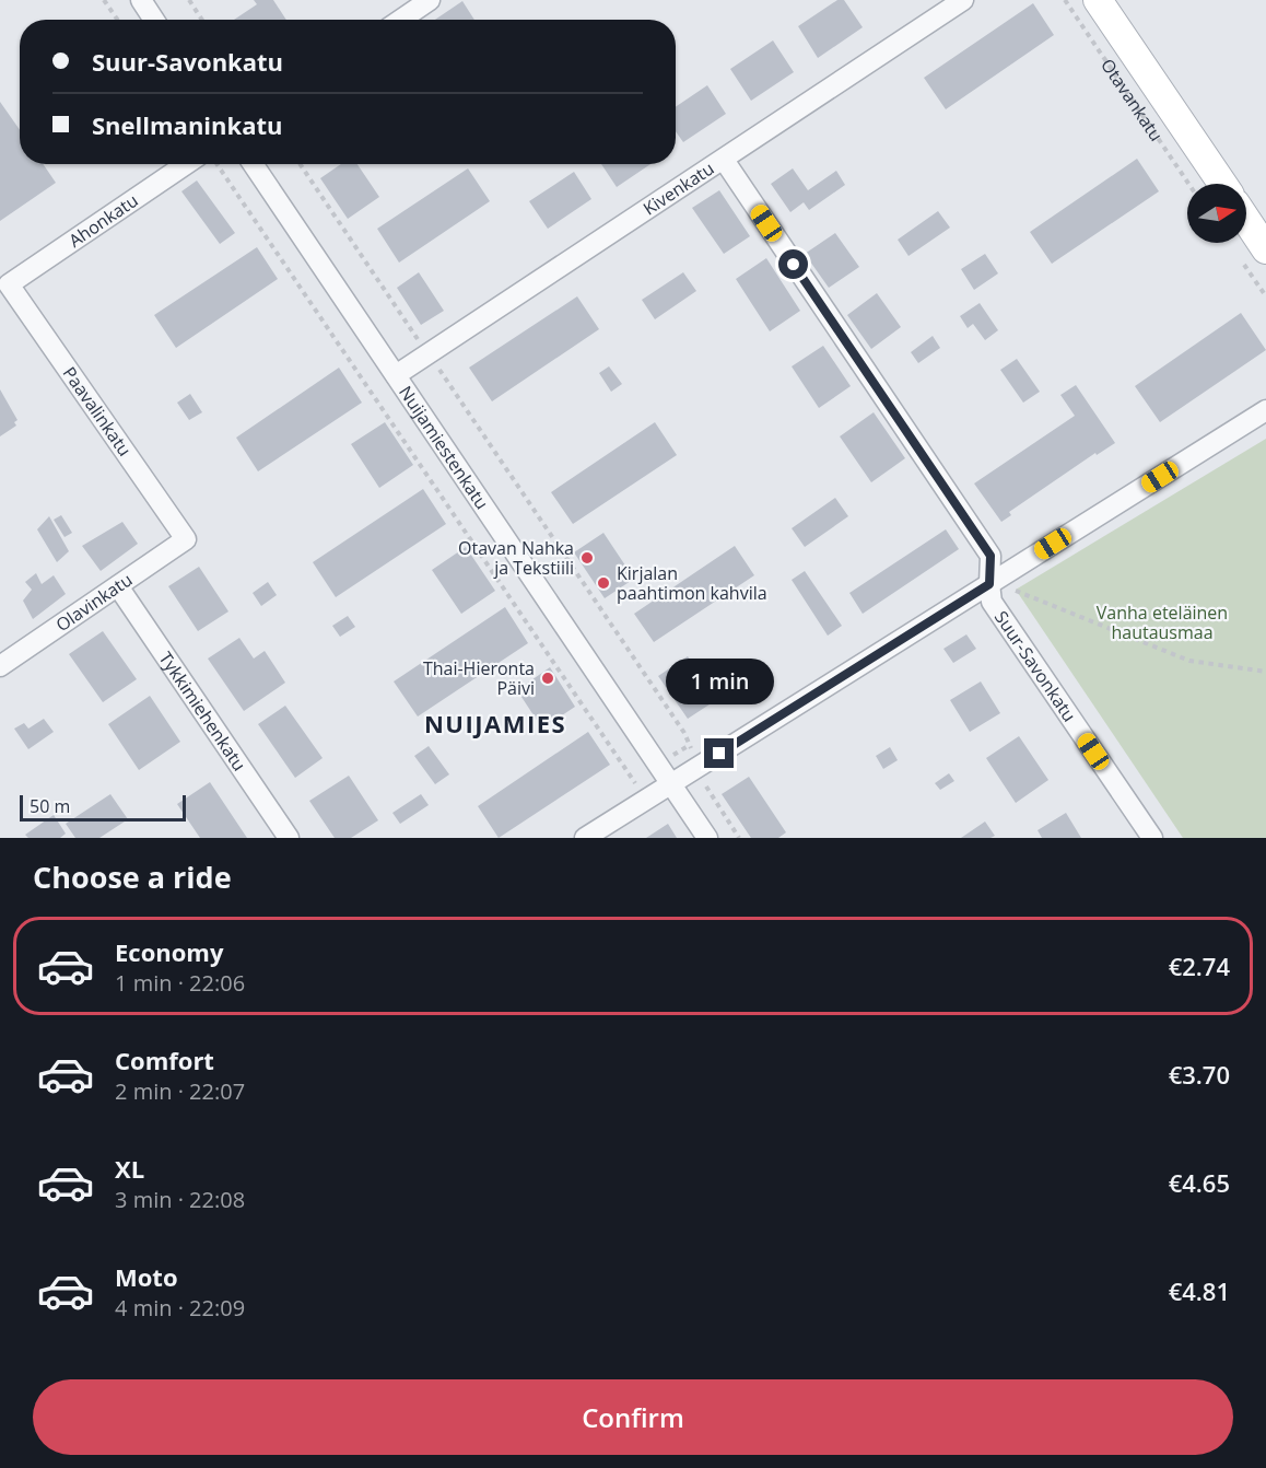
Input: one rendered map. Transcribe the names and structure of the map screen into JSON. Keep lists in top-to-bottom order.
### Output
{
  "streets": {
    "main road": ["Otavankatu"],
    "street": [
      "Kivenkatu",
      "Ahonkatu",
      "Paavalinkatu",
      "Nuijamiestenkatu",
      "Olavinkatu",
      "Suur-Savonkatu",
      "Tykkimiehenkatu"
    ]
  },
  "crossings": [
    ["Kivenkatu", "Nuijamiestenkatu"],
    ["Kivenkatu", "Suur-Savonkatu"],
    ["Ahonkatu", "Paavalinkatu"],
    ["Paavalinkatu", "Olavinkatu"],
    ["Olavinkatu", "Tykkimiehenkatu"]
  ],
  "districts": ["NUIJAMIES"],
  "parks": ["Vanha eteläinen hautausmaa"],
  "places": ["Otavan Nahka ja Tekstiili", "Kirjalan paahtimon kahvila", "Thai-Hieronta Päivi"],
  "scale_bar": "50 m",
  "north": "right",
  "page": {
    "banner": ["Suur-Savonkatu", "Snellmaninkatu"],
    "bubble": "1 min",
    "scale": "50 m",
    "heading": "Choose a ride",
    "list": [
      {
        "name": "Economy",
        "note": "1 min · 22:06",
        "value": "€2.74"
      },
      {
        "name": "Comfort",
        "note": "2 min · 22:07",
        "value": "€3.70"
      },
      {
        "name": "XL",
        "note": "3 min · 22:08",
        "value": "€4.65"
      },
      {
        "name": "Moto",
        "note": "4 min · 22:09",
        "value": "€4.81"
      }
    ],
    "buttons": "Confirm"
  }
}
